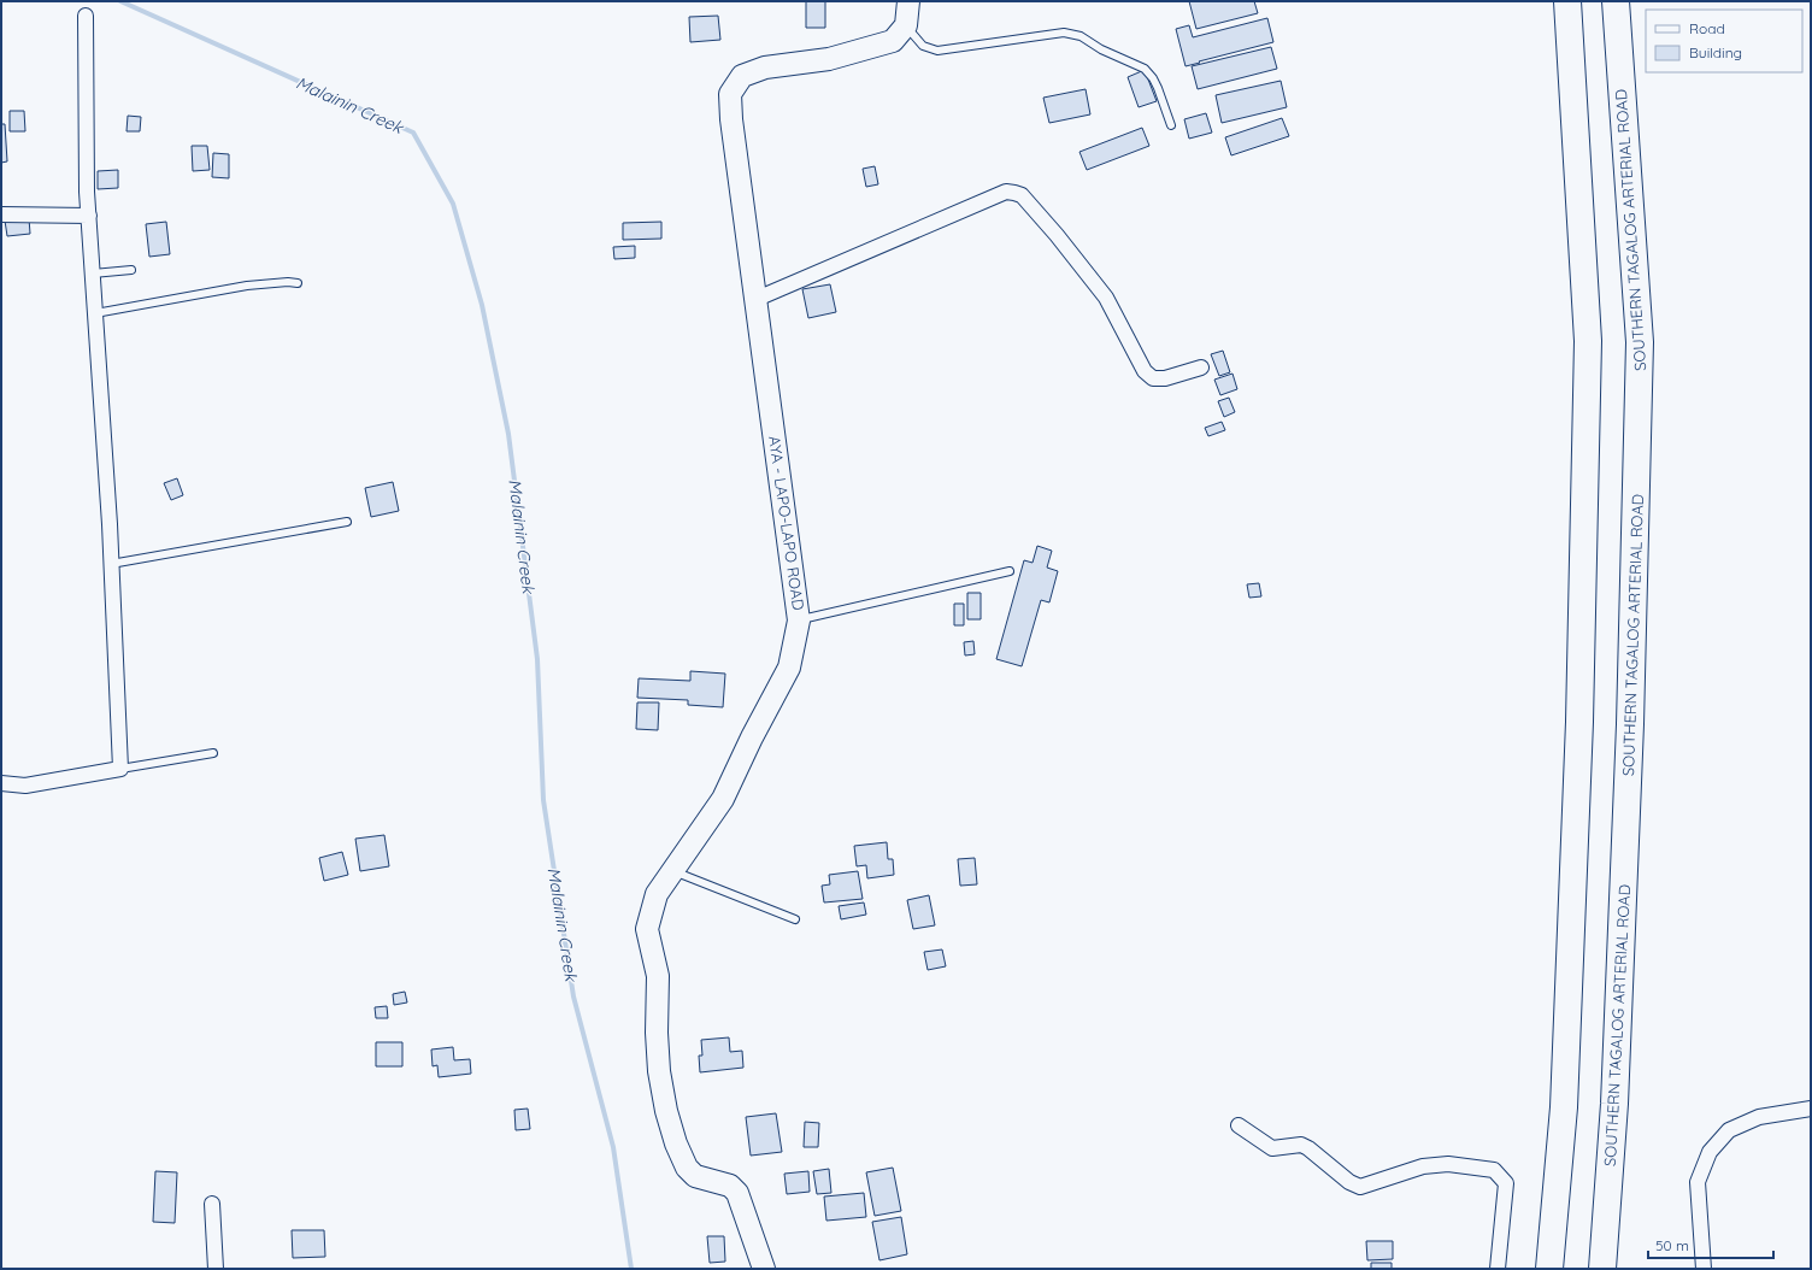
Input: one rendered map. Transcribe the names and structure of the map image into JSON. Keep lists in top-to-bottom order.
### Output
{
  "streets": {
    "highway": ["SOUTHERN TAGALOG ARTERIAL ROAD"],
    "street": ["AYA - LAPO-LAPO ROAD"]
  },
  "water": ["Malainin Creek"],
  "legend": ["Road", "Building"],
  "scale_bar": "50 m"
}
